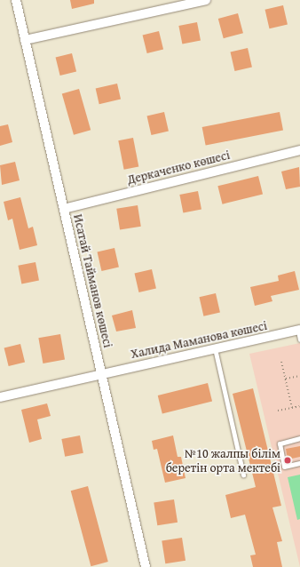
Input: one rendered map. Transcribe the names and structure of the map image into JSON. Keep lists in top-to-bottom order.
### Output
{
  "streets": {
    "street": ["Деркаченко көшесі", "Исатай Тайманов көшесі", "Халида Маманова көшесі"]
  },
  "crossings": [
    ["Деркаченко көшесі", "Исатай Тайманов көшесі"],
    ["Исатай Тайманов көшесі", "Халида Маманова көшесі"]
  ],
  "places": ["№10 жалпы білім беретін орта мектебі"]
}
